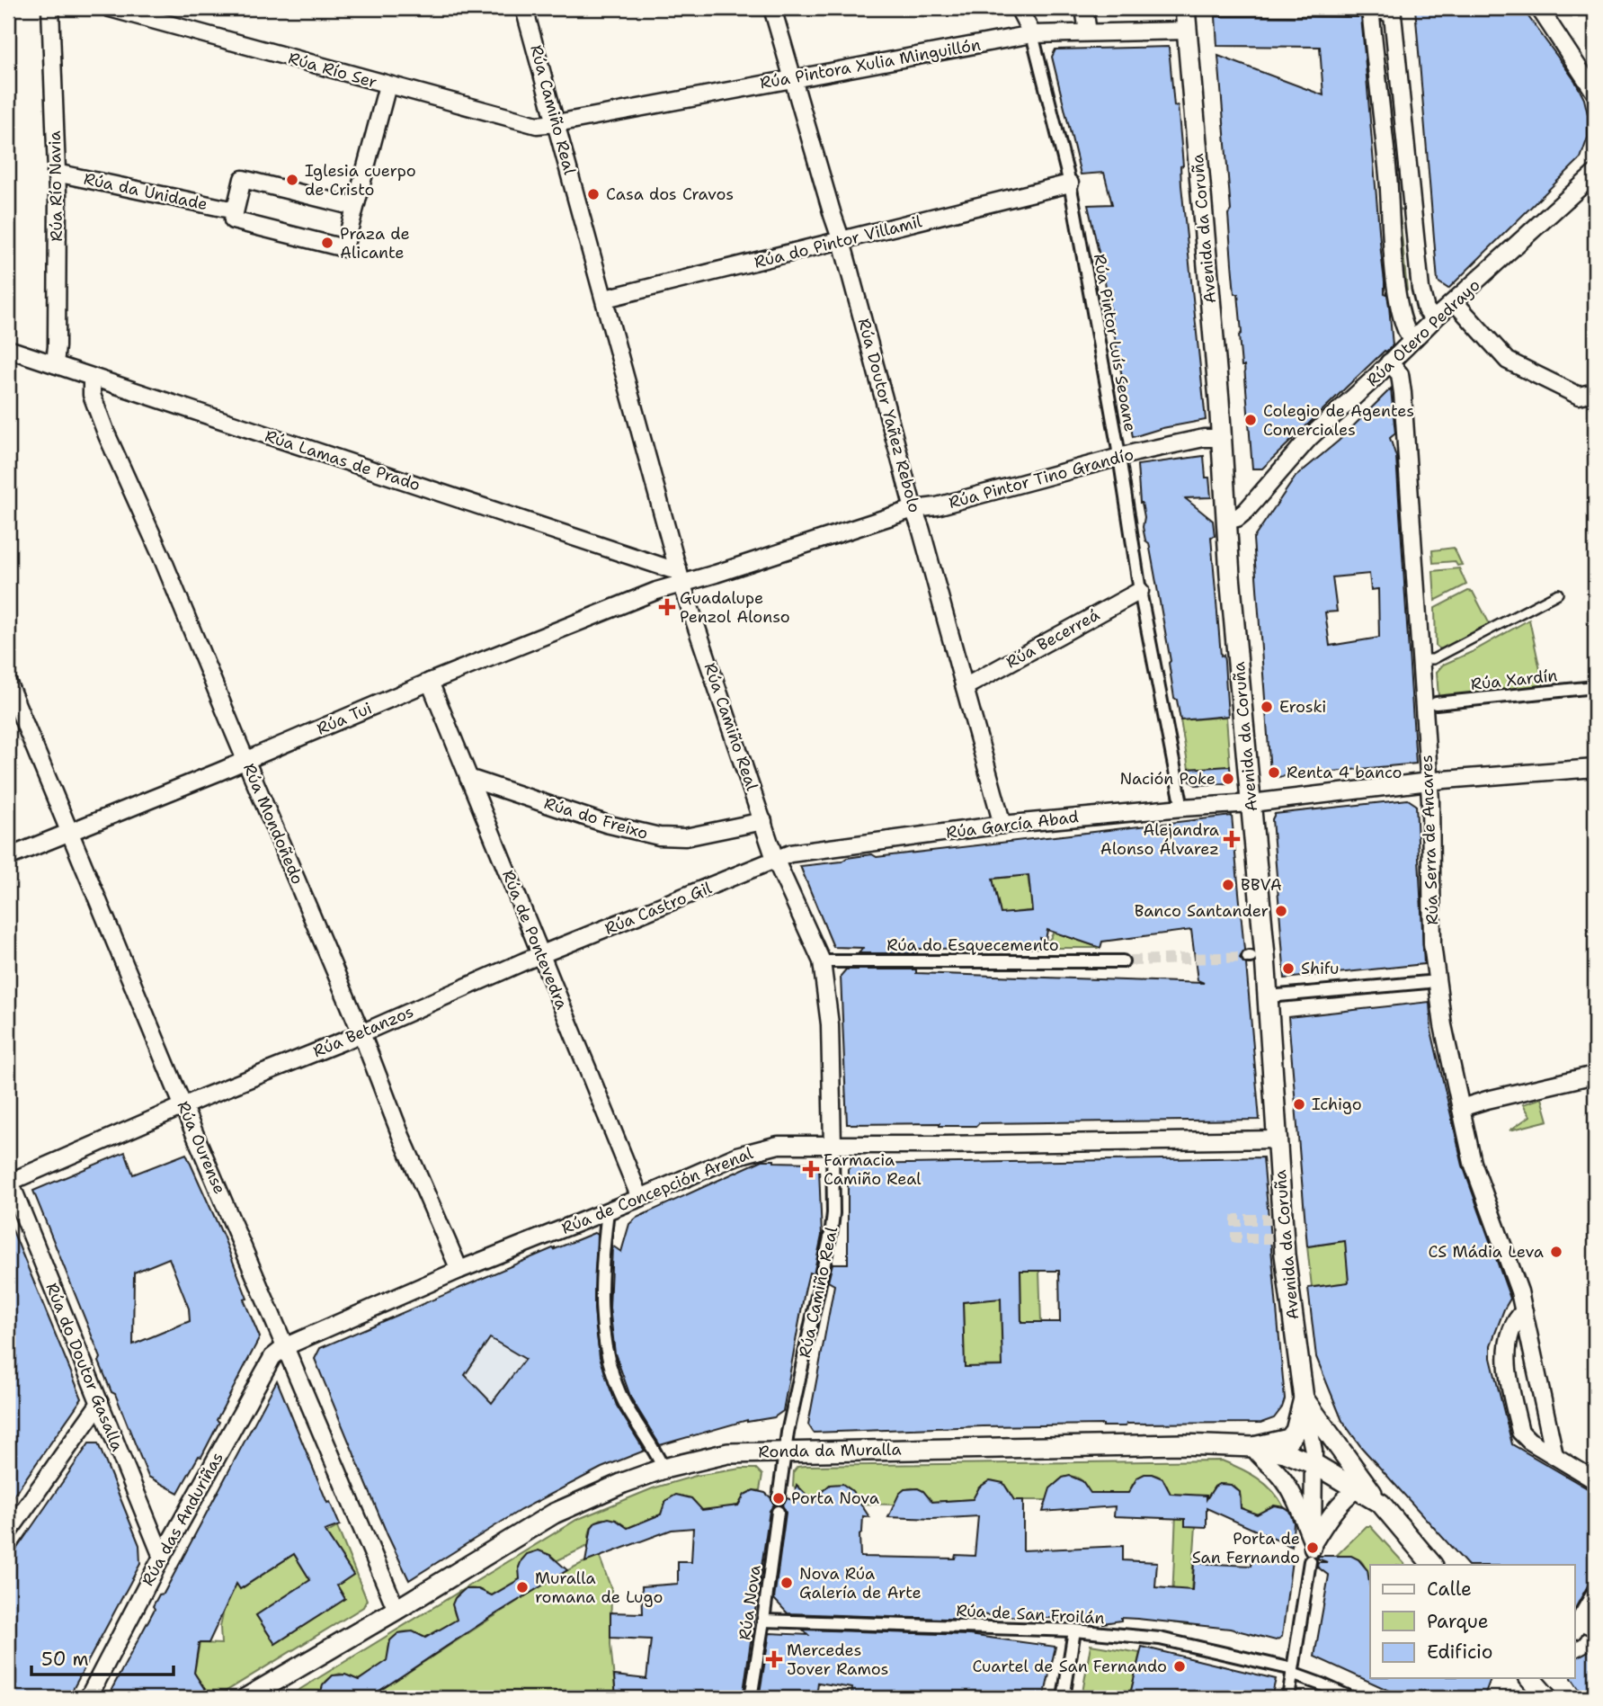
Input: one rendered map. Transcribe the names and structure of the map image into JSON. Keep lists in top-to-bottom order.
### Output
{
  "streets": {
    "street": [
      "Rúa Pintora Xulia Minguillón",
      "Rúa Río Ser",
      "Rúa Camiño Real",
      "Rúa Río Navia",
      "Rúa da Unidade",
      "Avenida da Coruña",
      "Rúa do Pintor Villamil",
      "Rúa Otero Pedrayo",
      "Rúa Pintor Luís Seoane",
      "Rúa Doutor Yañez Rebolo",
      "Rúa Lamas de Prado",
      "Rúa Pintor Tino Grandío",
      "Rúa Becerreá",
      "Rúa Xardín",
      "Rúa Tui",
      "Rúa do Freixo",
      "Rúa Mondoñedo",
      "Rúa García Abad",
      "Rúa Serra de Ancares",
      "Rúa Castro Gil",
      "Rúa de Pontevedra",
      "Rúa do Esquecemento",
      "Rúa Betanzos",
      "Rúa Ourense",
      "Rúa de Concepción Arenal",
      "Rúa do Doutor Gasalla",
      "Ronda da Muralla",
      "Rúa das Anduriñas",
      "Rúa Nova",
      "Rúa de San Froilán"
    ]
  },
  "crossings": [
    ["Rúa Pintora Xulia Minguillón", "Rúa Río Ser"],
    ["Rúa Pintora Xulia Minguillón", "Rúa Camiño Real"],
    ["Rúa Pintora Xulia Minguillón", "Avenida da Coruña"],
    ["Rúa Pintora Xulia Minguillón", "Rúa Pintor Luís Seoane"],
    ["Rúa Pintora Xulia Minguillón", "Rúa Doutor Yañez Rebolo"],
    ["Rúa Río Ser", "Rúa Camiño Real"],
    ["Rúa Camiño Real", "Rúa do Pintor Villamil"],
    ["Rúa Camiño Real", "Rúa Lamas de Prado"],
    ["Rúa Camiño Real", "Rúa Pintor Tino Grandío"],
    ["Rúa Camiño Real", "Rúa Tui"],
    ["Rúa Camiño Real", "Rúa do Freixo"],
    ["Rúa Camiño Real", "Rúa García Abad"],
    ["Rúa Camiño Real", "Rúa Castro Gil"],
    ["Rúa Camiño Real", "Rúa do Esquecemento"],
    ["Rúa Camiño Real", "Rúa de Concepción Arenal"],
    ["Rúa Camiño Real", "Ronda da Muralla"],
    ["Rúa Río Navia", "Rúa da Unidade"],
    ["Rúa Río Navia", "Rúa Lamas de Prado"],
    ["Avenida da Coruña", "Rúa Otero Pedrayo"],
    ["Avenida da Coruña", "Rúa Pintor Tino Grandío"],
    ["Avenida da Coruña", "Rúa García Abad"],
    ["Avenida da Coruña", "Rúa de Concepción Arenal"],
    ["Avenida da Coruña", "Ronda da Muralla"],
    ["Rúa do Pintor Villamil", "Rúa Pintor Luís Seoane"],
    ["Rúa do Pintor Villamil", "Rúa Doutor Yañez Rebolo"],
    ["Rúa Otero Pedrayo", "Rúa Serra de Ancares"],
    ["Rúa Pintor Luís Seoane", "Rúa Pintor Tino Grandío"],
    ["Rúa Pintor Luís Seoane", "Rúa Becerreá"],
    ["Rúa Pintor Luís Seoane", "Rúa García Abad"],
    ["Rúa Doutor Yañez Rebolo", "Rúa Pintor Tino Grandío"],
    ["Rúa Doutor Yañez Rebolo", "Rúa Becerreá"],
    ["Rúa Doutor Yañez Rebolo", "Rúa García Abad"],
    ["Rúa Lamas de Prado", "Rúa Pintor Tino Grandío"],
    ["Rúa Lamas de Prado", "Rúa Tui"],
    ["Rúa Lamas de Prado", "Rúa Mondoñedo"],
    ["Rúa Pintor Tino Grandío", "Rúa Tui"],
    ["Rúa Tui", "Rúa Mondoñedo"],
    ["Rúa Tui", "Rúa de Pontevedra"],
    ["Rúa Tui", "Rúa Ourense"],
    ["Rúa do Freixo", "Rúa de Pontevedra"],
    ["Rúa Mondoñedo", "Rúa Betanzos"],
    ["Rúa Mondoñedo", "Rúa de Concepción Arenal"],
    ["Rúa García Abad", "Rúa Serra de Ancares"],
    ["Rúa García Abad", "Rúa Castro Gil"],
    ["Rúa Castro Gil", "Rúa de Pontevedra"],
    ["Rúa Castro Gil", "Rúa Betanzos"],
    ["Rúa de Pontevedra", "Rúa Betanzos"],
    ["Rúa de Pontevedra", "Rúa de Concepción Arenal"],
    ["Rúa Betanzos", "Rúa Ourense"],
    ["Rúa Betanzos", "Rúa do Doutor Gasalla"],
    ["Rúa Ourense", "Rúa de Concepción Arenal"],
    ["Rúa Ourense", "Ronda da Muralla"],
    ["Rúa Ourense", "Rúa das Anduriñas"],
    ["Rúa de Concepción Arenal", "Rúa das Anduriñas"],
    ["Rúa do Doutor Gasalla", "Rúa das Anduriñas"],
    ["Rúa Nova", "Rúa de San Froilán"]
  ],
  "places": {
    "other": [
      "Iglesia cuerpo de Cristo",
      "Casa dos Cravos",
      "Praza de Alicante",
      "Colegio de Agentes Comerciales",
      "Eroski",
      "Renta 4 banco",
      "Nación Poke",
      "BBVA",
      "Banco Santander",
      "Shifu",
      "Ichigo",
      "CS Mádia Leva",
      "Porta Nova",
      "Porta de San Fernando",
      "Nova Rúa Galería de Arte",
      "Muralla romana de Lugo",
      "Cuartel de San Fernando"
    ],
    "health": [
      "Guadalupe Penzol Alonso",
      "Alejandra Alonso Álvarez",
      "Farmacia Camiño Real",
      "Mercedes Jover Ramos"
    ]
  },
  "legend": ["Calle", "Parque", "Edificio"],
  "scale_bar": "50 m"
}
